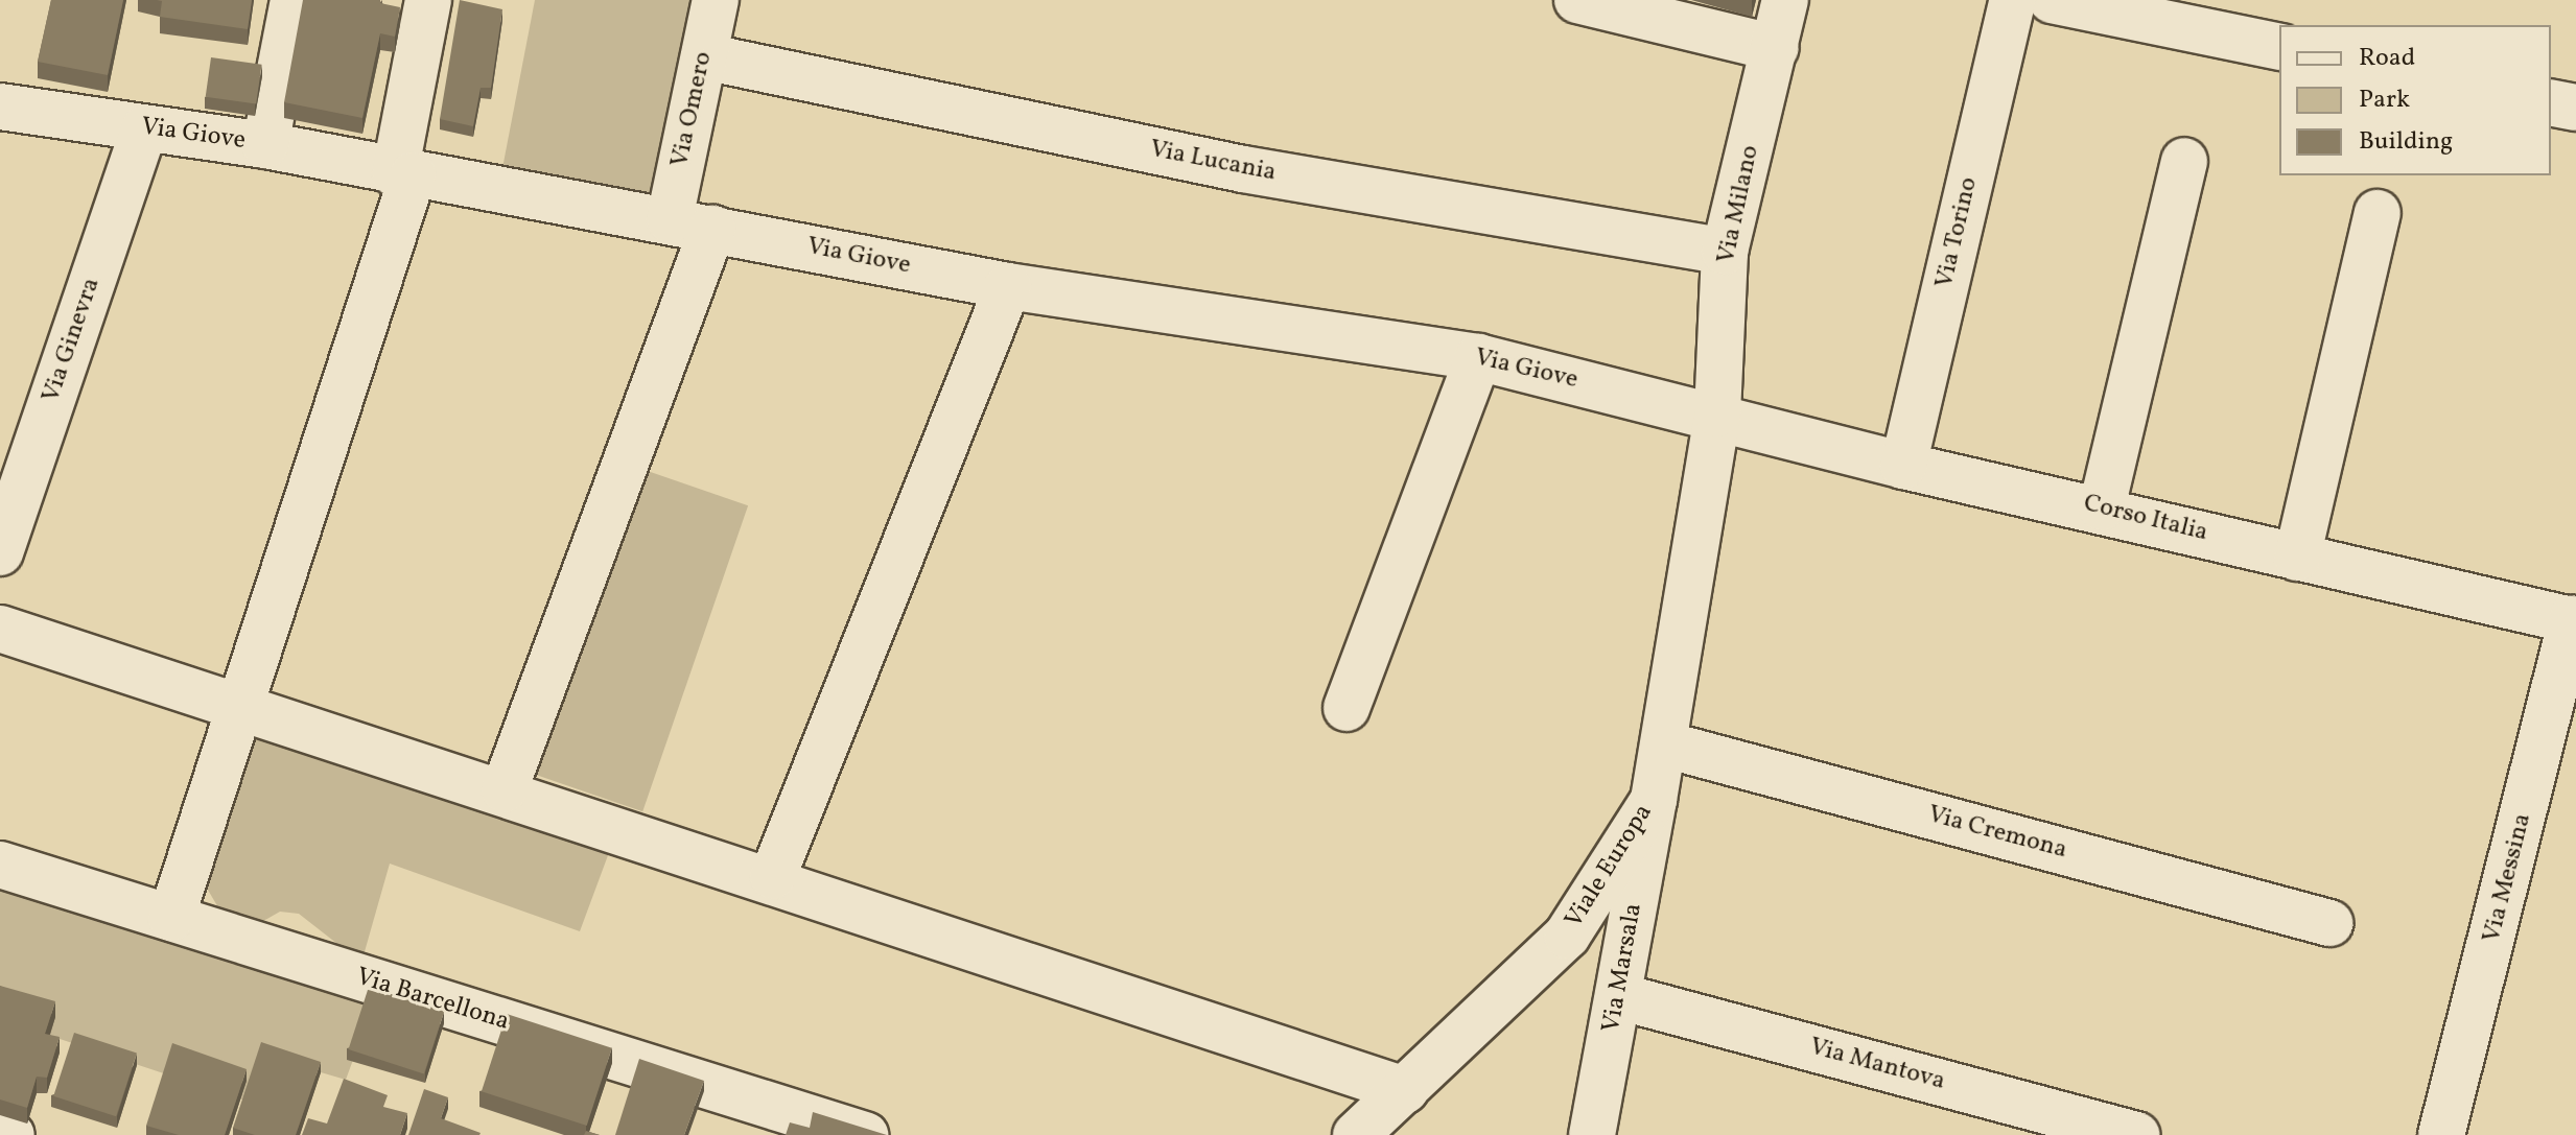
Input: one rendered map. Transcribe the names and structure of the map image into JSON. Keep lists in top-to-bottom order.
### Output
{
  "streets": {
    "street": [
      "Via Omero",
      "Via Giove",
      "Via Lucania",
      "Via Milano",
      "Via Torino",
      "Via Ginevra",
      "Corso Italia",
      "Via Cremona",
      "Viale Europa",
      "Via Messina",
      "Via Marsala",
      "Via Barcellona",
      "Via Mantova"
    ]
  },
  "crossings": [
    ["Via Omero", "Via Giove"],
    ["Via Omero", "Via Lucania"],
    ["Via Giove", "Via Milano"],
    ["Via Giove", "Via Ginevra"],
    ["Via Giove", "Corso Italia"],
    ["Via Giove", "Viale Europa"],
    ["Via Lucania", "Via Milano"],
    ["Via Milano", "Corso Italia"],
    ["Via Milano", "Viale Europa"],
    ["Via Torino", "Corso Italia"],
    ["Corso Italia", "Viale Europa"],
    ["Corso Italia", "Via Messina"],
    ["Via Cremona", "Viale Europa"],
    ["Viale Europa", "Via Marsala"],
    ["Via Marsala", "Via Mantova"]
  ],
  "legend": ["Road", "Park", "Building"]
}
